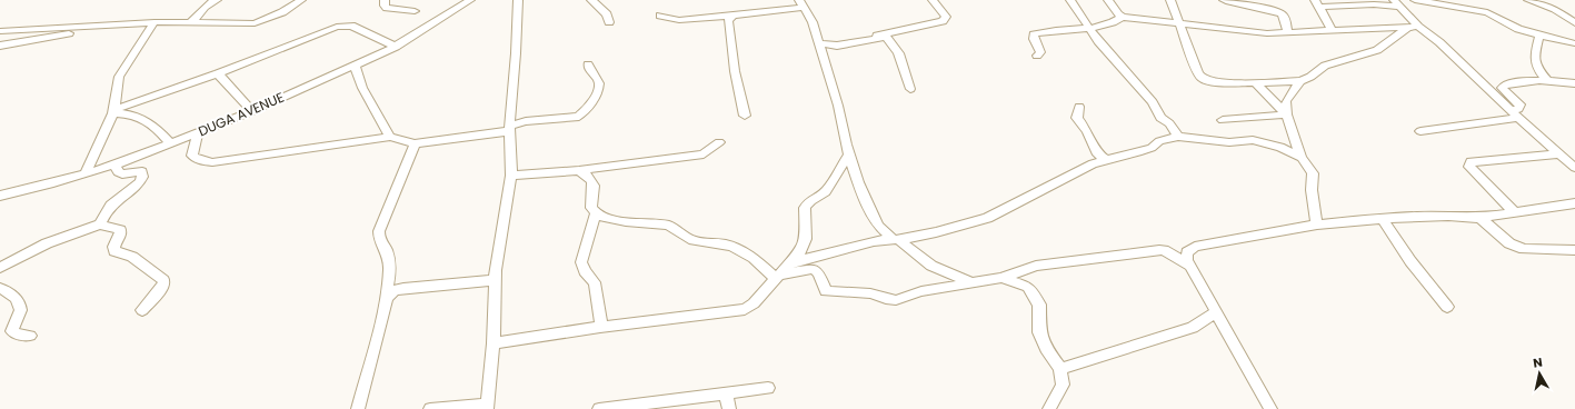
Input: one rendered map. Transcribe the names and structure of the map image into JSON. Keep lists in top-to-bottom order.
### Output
{
  "streets": {
    "street": ["DUGA AVENUE"]
  },
  "north": "top"
}
